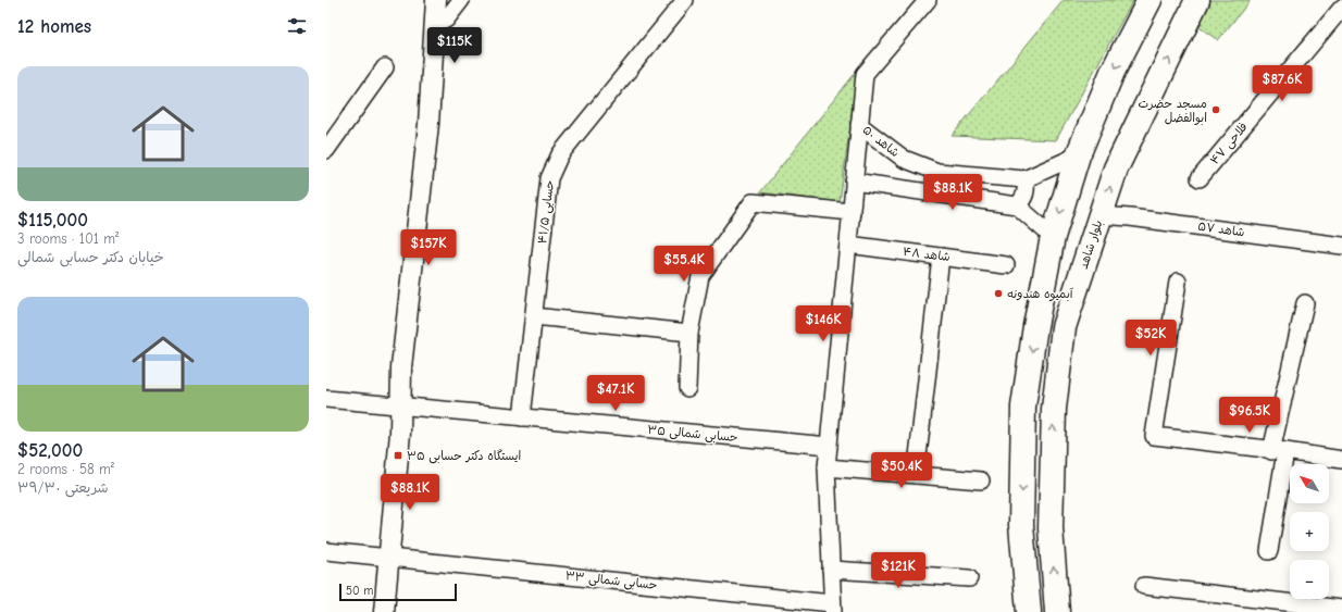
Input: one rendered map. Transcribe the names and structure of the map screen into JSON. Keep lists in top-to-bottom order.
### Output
{
  "streets": {
    "main road": ["بلوار شاهد"],
    "street": [
      "شاهد ۵۰",
      "فلاحی ۴۷",
      "حسابی ۴۱/۵",
      "شاهد ۵۷",
      "شاهد ۴۸",
      "حسابی شمالی ۳۵",
      "حسابی شمالی ۳۳"
    ]
  },
  "crossings": [
    ["حسابی ۴۱/۵", "حسابی شمالی ۳۵"],
    ["شاهد ۵۷", "بلوار شاهد"]
  ],
  "places": {
    "other": ["مسجد حضرت ابوالفضل", "آبمیوه هندونه"],
    "transit": ["ایستگاه دکتر حسابی ۳۵"]
  },
  "scale_bar": "50 m",
  "north": "top left",
  "page": {
    "heading": "12 homes",
    "price": [
      "$115K",
      "$87.6K",
      "$88.1K",
      "$157K",
      "$55.4K",
      "$146K",
      "$52K",
      "$47.1K",
      "$96.5K",
      "$50.4K",
      "$88.1K",
      "$121K"
    ],
    "list": [
      {
        "name": "$115,000",
        "note": "3 rooms · 101 m² · خیابان دکتر حسابی شمالی"
      },
      {
        "name": "$52,000",
        "note": "2 rooms · 58 m² · شریعتی ۳۹/۳۰"
      }
    ],
    "map_buttons": ["+", "−"],
    "scale": "50 m"
  }
}
